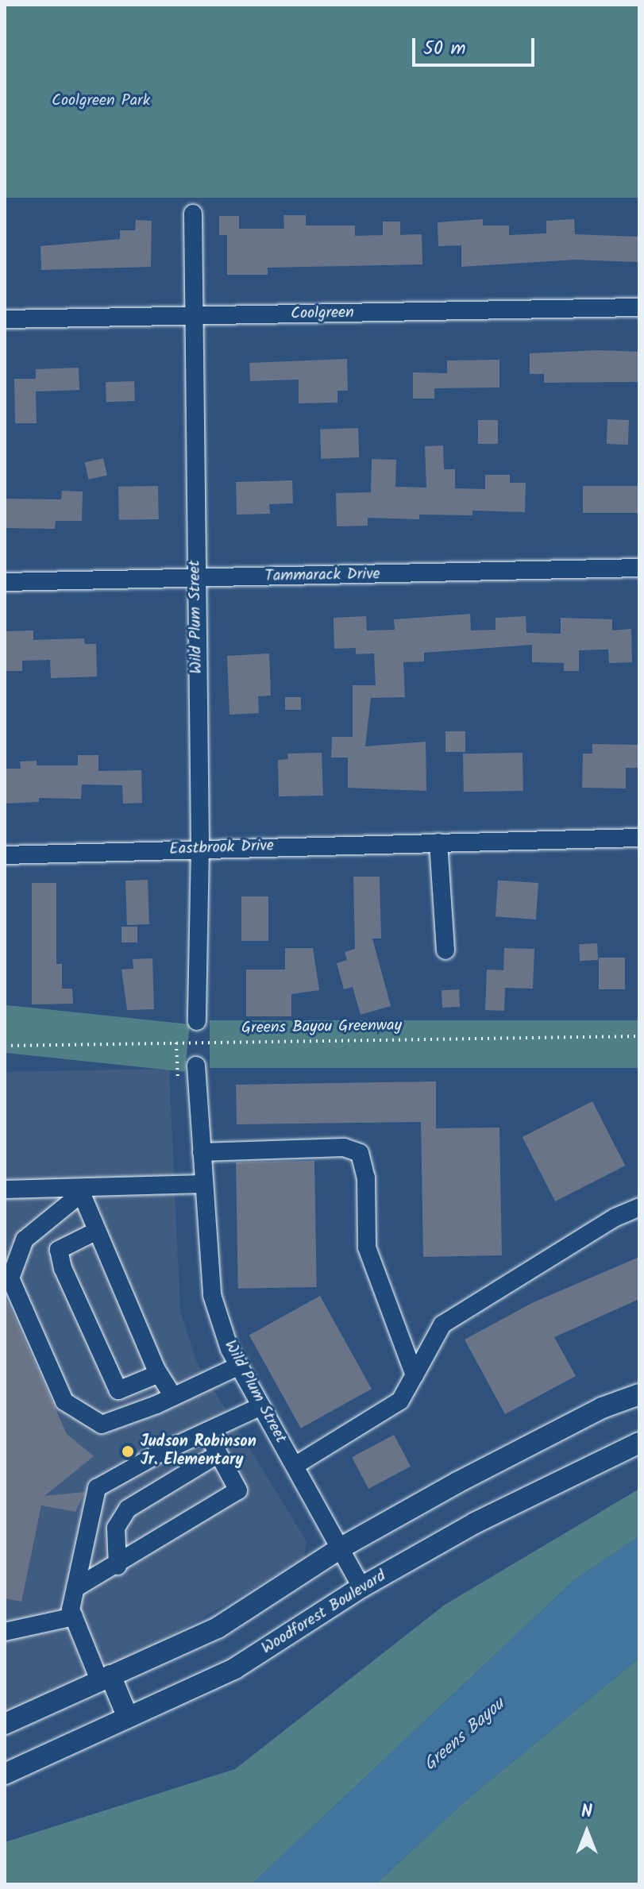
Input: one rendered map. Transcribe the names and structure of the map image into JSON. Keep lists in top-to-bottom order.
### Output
{
  "streets": {
    "main road": ["Woodforest Boulevard"],
    "street": [
      "Coolgreen",
      "Tammarack Drive",
      "Wild Plum Street",
      "Eastbrook Drive"
    ],
    "path": ["Greens Bayou Greenway"]
  },
  "crossings": [
    ["Coolgreen", "Wild Plum Street"],
    ["Tammarack Drive", "Wild Plum Street"],
    ["Wild Plum Street", "Eastbrook Drive"],
    ["Wild Plum Street", "Woodforest Boulevard"]
  ],
  "water": ["Greens Bayou"],
  "parks": ["Coolgreen Park"],
  "places": ["Judson Robinson Jr. Elementary"],
  "scale_bar": "50 m",
  "north": "top"
}
